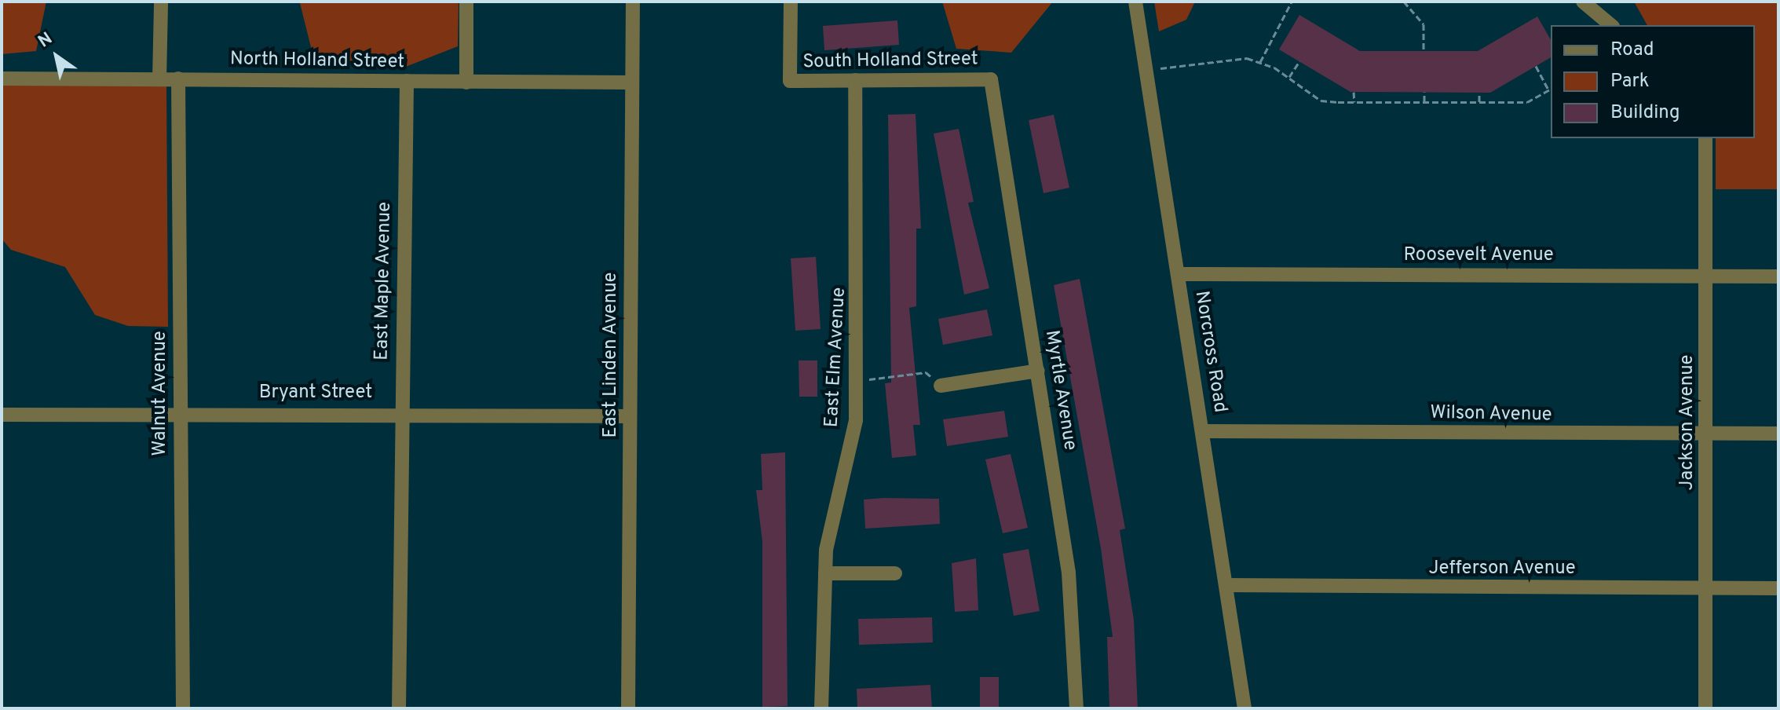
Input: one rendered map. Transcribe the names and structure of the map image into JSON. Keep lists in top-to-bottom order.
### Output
{
  "streets": {
    "street": [
      "North Holland Street",
      "South Holland Street",
      "Roosevelt Avenue",
      "East Maple Avenue",
      "Norcross Road",
      "East Linden Avenue",
      "East Elm Avenue",
      "Myrtle Avenue",
      "Walnut Avenue",
      "Bryant Street",
      "Wilson Avenue",
      "Jackson Avenue",
      "Jefferson Avenue"
    ]
  },
  "crossings": [
    ["North Holland Street", "East Maple Avenue"],
    ["North Holland Street", "East Linden Avenue"],
    ["North Holland Street", "Walnut Avenue"],
    ["South Holland Street", "East Elm Avenue"],
    ["South Holland Street", "Myrtle Avenue"],
    ["Roosevelt Avenue", "Norcross Road"],
    ["Roosevelt Avenue", "Jackson Avenue"],
    ["East Maple Avenue", "Bryant Street"],
    ["Norcross Road", "Wilson Avenue"],
    ["Norcross Road", "Jefferson Avenue"],
    ["East Linden Avenue", "Bryant Street"],
    ["Walnut Avenue", "Bryant Street"],
    ["Wilson Avenue", "Jackson Avenue"],
    ["Jackson Avenue", "Jefferson Avenue"]
  ],
  "legend": ["Road", "Park", "Building"],
  "north": "top left"
}
